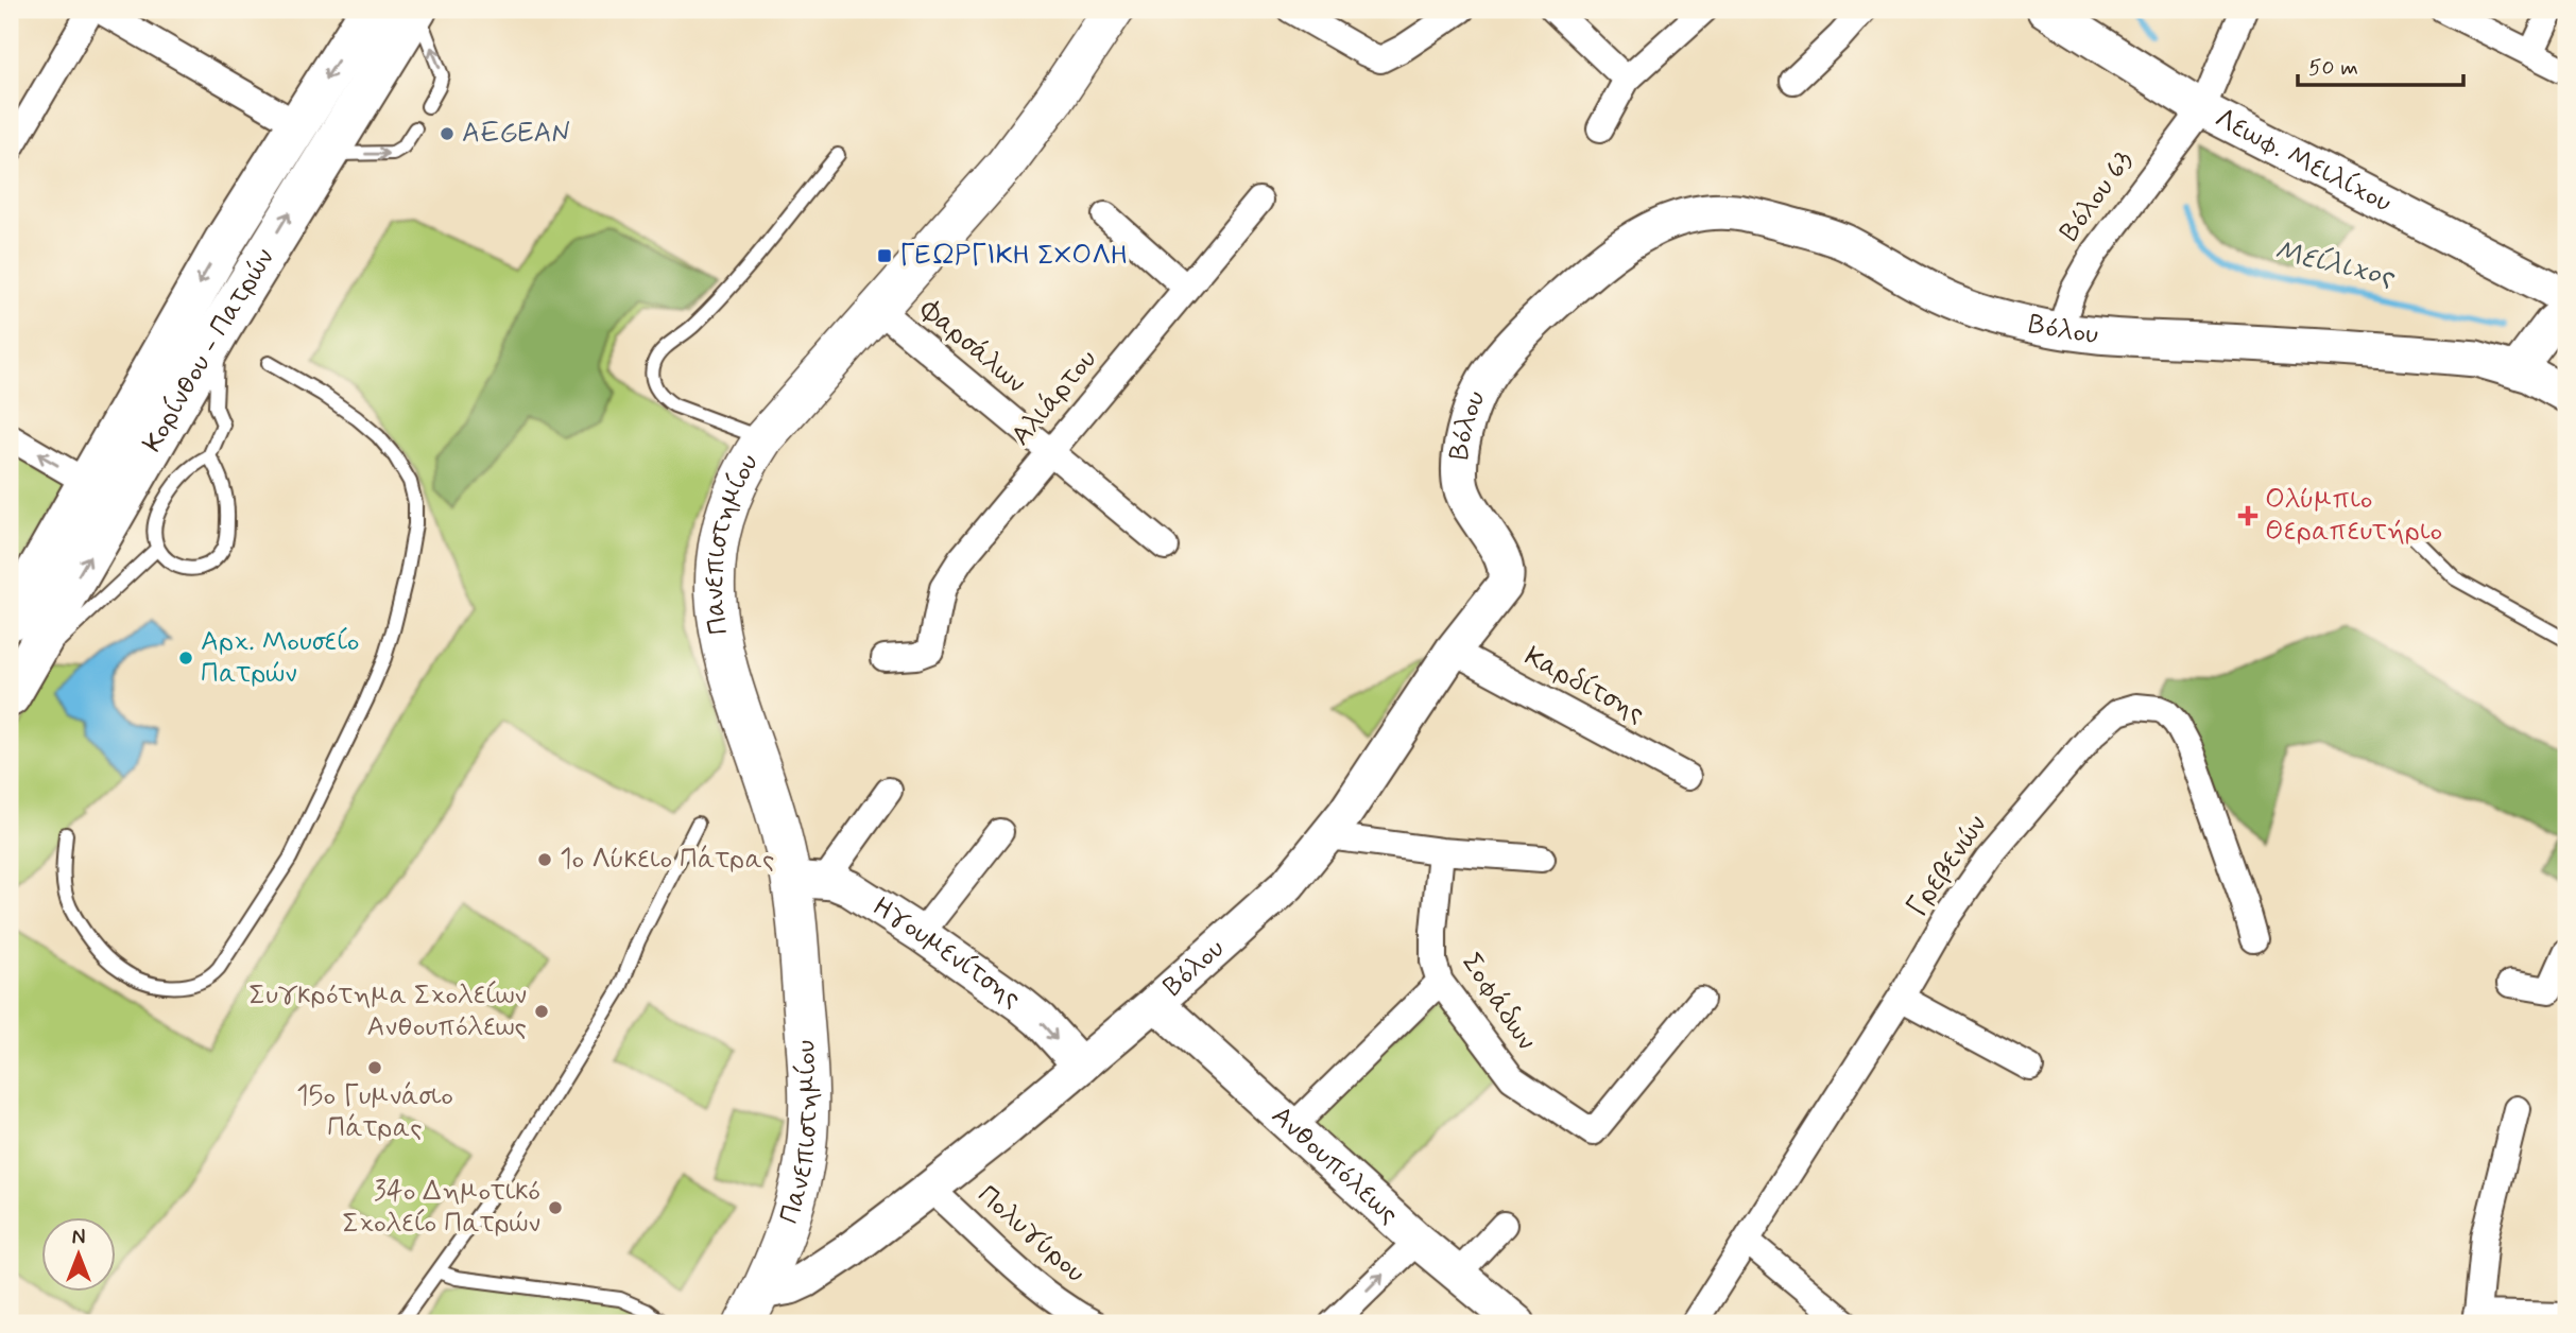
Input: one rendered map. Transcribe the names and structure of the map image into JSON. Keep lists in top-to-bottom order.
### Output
{
  "streets": {
    "highway": ["Κορίνθου - Πατρών"],
    "main road": ["Πανεπιστημίου"],
    "street": [
      "Λεωφ. Μειλίχου",
      "Βόλου 63",
      "Βόλου",
      "Φαρσάλων",
      "Αλιάρτου",
      "Καρδίτσης",
      "Γρεβενών",
      "Ηγουμενίτσης",
      "Σοφάδων",
      "Ανθουπόλεως",
      "Πολυγύρου"
    ]
  },
  "crossings": [
    ["Λεωφ. Μειλίχου", "Βόλου 63"],
    ["Βόλου 63", "Βόλου"],
    ["Βόλου", "Πανεπιστημίου"],
    ["Βόλου", "Καρδίτσης"],
    ["Βόλου", "Ηγουμενίτσης"],
    ["Βόλου", "Ανθουπόλεως"],
    ["Βόλου", "Πολυγύρου"],
    ["Φαρσάλων", "Αλιάρτου"],
    ["Φαρσάλων", "Πανεπιστημίου"],
    ["Πανεπιστημίου", "Ηγουμενίτσης"]
  ],
  "one_way": ["Ηγουμενίτσης"],
  "water": ["Μείλιχος"],
  "places": {
    "other": [
      "AEGEAN",
      "Αρχ. Μουσείο Πατρών",
      "1ο Λύκειο Πάτρας",
      "Συγκρότημα Σχολείων Ανθουπόλεως",
      "15ο Γυμνάσιο Πάτρας",
      "34ο Δημοτικό Σχολείο Πατρών"
    ],
    "transit": ["ΓΕΩΡΓΙΚΗ ΣΧΟΛΗ"],
    "health": ["Ολύμπιο Θεραπευτήριο"]
  },
  "scale_bar": "50 m",
  "north": "top"
}
